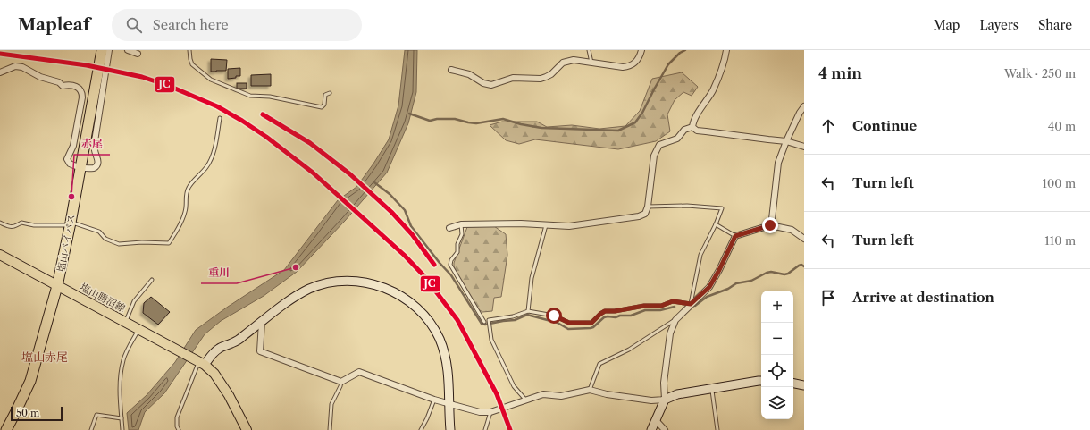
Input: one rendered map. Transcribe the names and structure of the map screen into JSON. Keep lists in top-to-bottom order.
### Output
{
  "streets": {
    "highway": ["塩山バイパス"],
    "main road": ["塩山勝沼線"]
  },
  "crossings": [
    ["塩山バイパス", "塩山勝沼線"]
  ],
  "districts": ["塩山赤尾"],
  "places": ["赤尾", "重川"],
  "lines": ["transit line JC"],
  "scale_bar": "50 m",
  "page": {
    "header": "Mapleaf",
    "search": "Search here",
    "nav": ["Map", "Layers", "Share"],
    "heading": ["4 min", "Walk · 250 m"],
    "list": [
      ["Continue", "40 m"],
      ["Turn left", "100 m"],
      ["Turn left", "110 m"],
      "Arrive at destination"
    ],
    "map_buttons": ["+", "−"],
    "scale": "50 m"
  }
}
